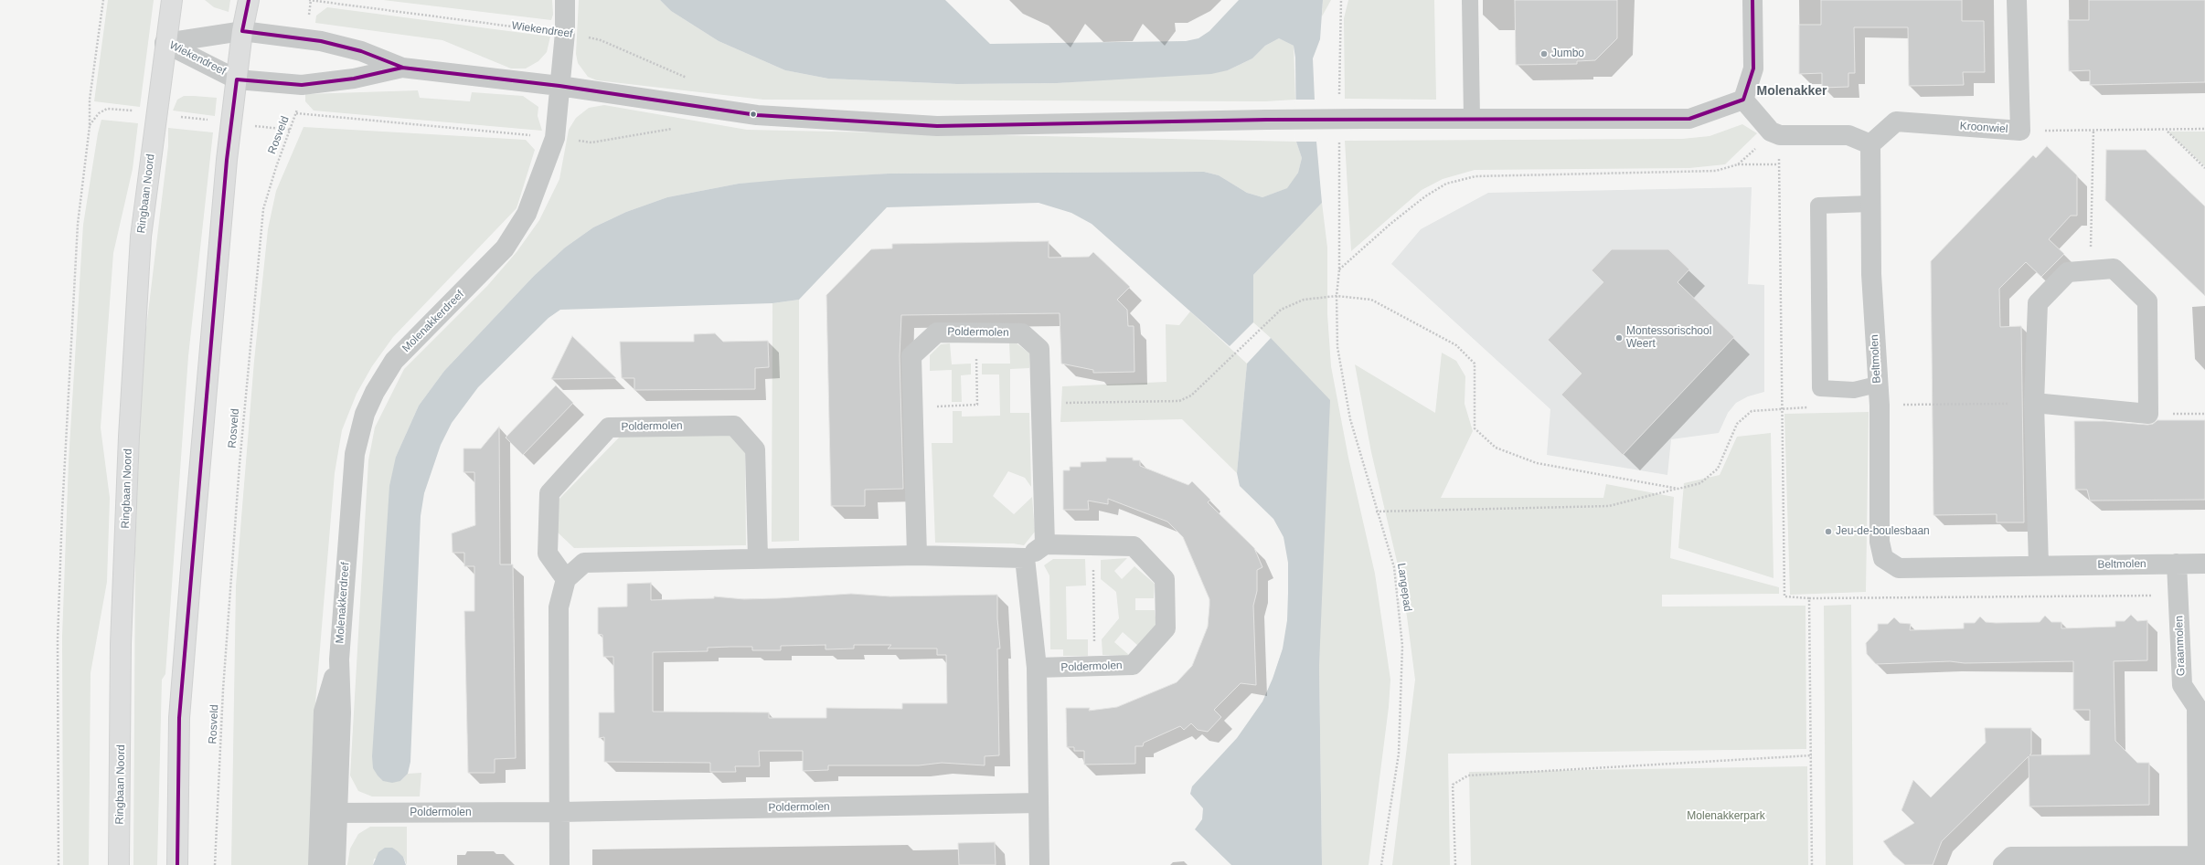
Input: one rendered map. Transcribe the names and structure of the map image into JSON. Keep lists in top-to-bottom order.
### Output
{
  "streets": {
    "main road": ["Ringbaan Noord"],
    "street": [
      "Wiekendreef",
      "Kroonwiel",
      "Molenakkerdreef",
      "Poldermolen",
      "Beltmolen",
      "Graanmolen"
    ],
    "path": ["Rosveld", "Langepad"]
  },
  "crossings": [
    ["Wiekendreef", "Rosveld"],
    ["Wiekendreef", "Ringbaan Noord"],
    ["Wiekendreef", "Molenakkerdreef"],
    ["Kroonwiel", "Beltmolen"],
    ["Molenakkerdreef", "Poldermolen"],
    ["Beltmolen", "Graanmolen"]
  ],
  "districts": ["Molenakker"],
  "parks": ["Molenakkerpark"],
  "places": ["Jumbo", "Montessorischool Weert", "Jeu-de-boulesbaan"]
}
